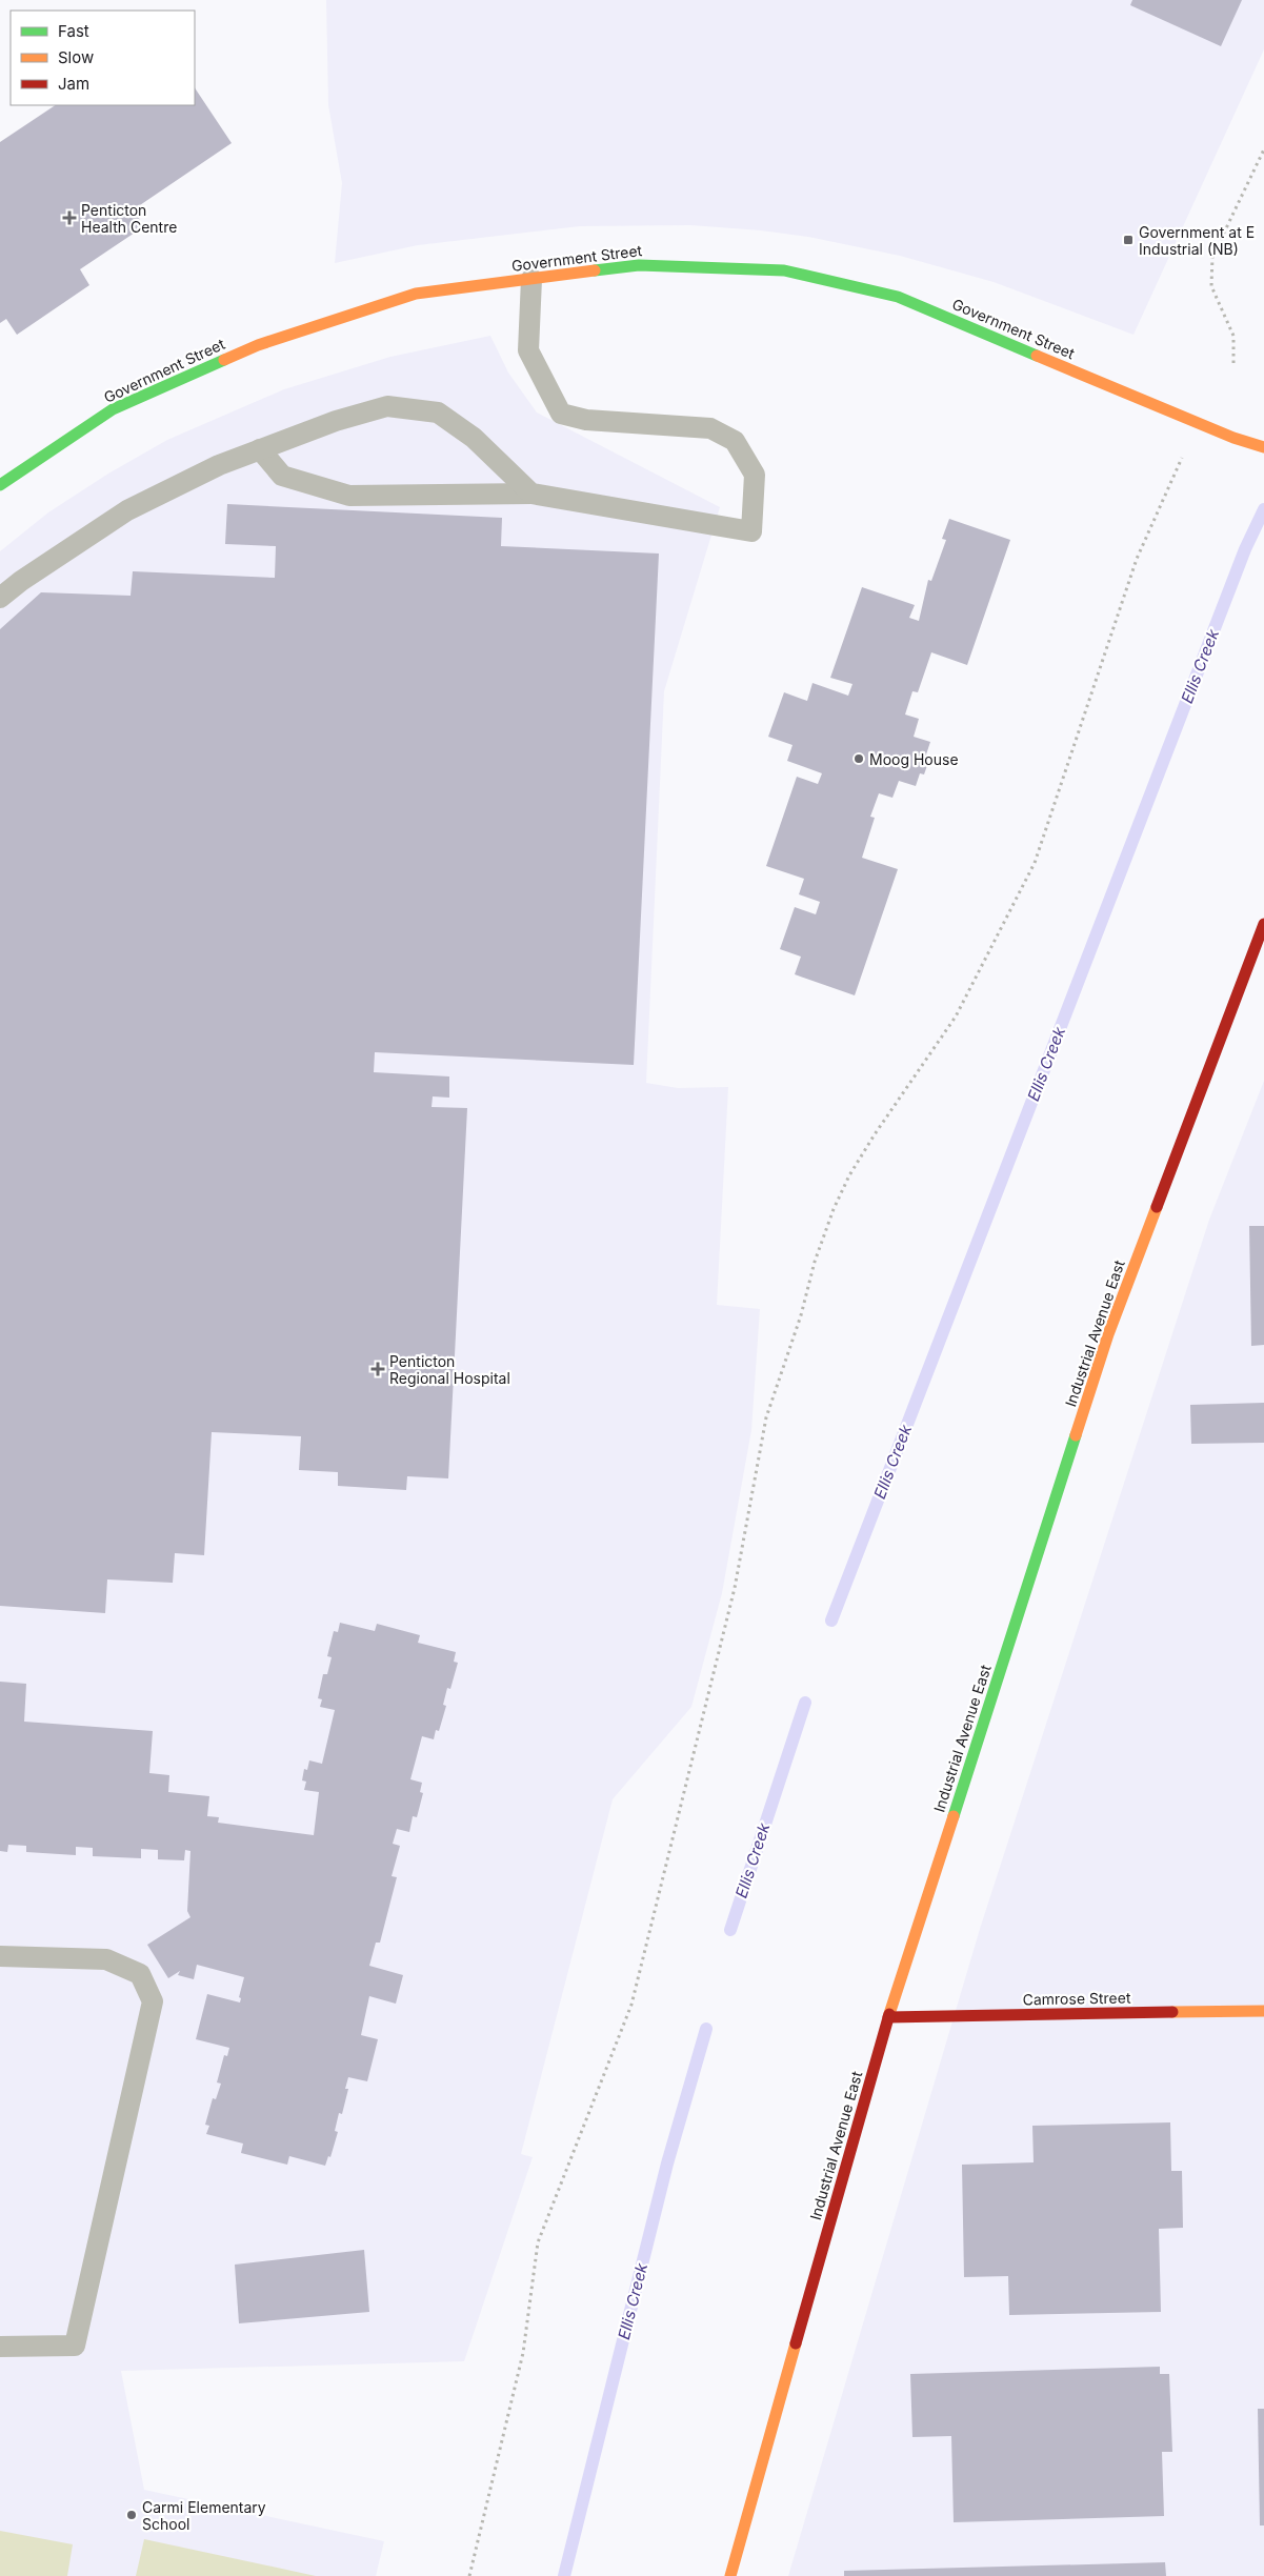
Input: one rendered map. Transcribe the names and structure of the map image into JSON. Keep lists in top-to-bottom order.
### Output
{
  "streets": {
    "street": ["Government Street", "Industrial Avenue East", "Camrose Street"]
  },
  "crossings": [
    ["Industrial Avenue East", "Camrose Street"]
  ],
  "water": ["Ellis Creek"],
  "places": {
    "health": ["Penticton Health Centre", "Penticton Regional Hospital"],
    "transit": ["Government at E Industrial (NB)"],
    "other": ["Moog House", "Carmi Elementary School"]
  },
  "legend": ["Fast", "Slow", "Jam"]
}
